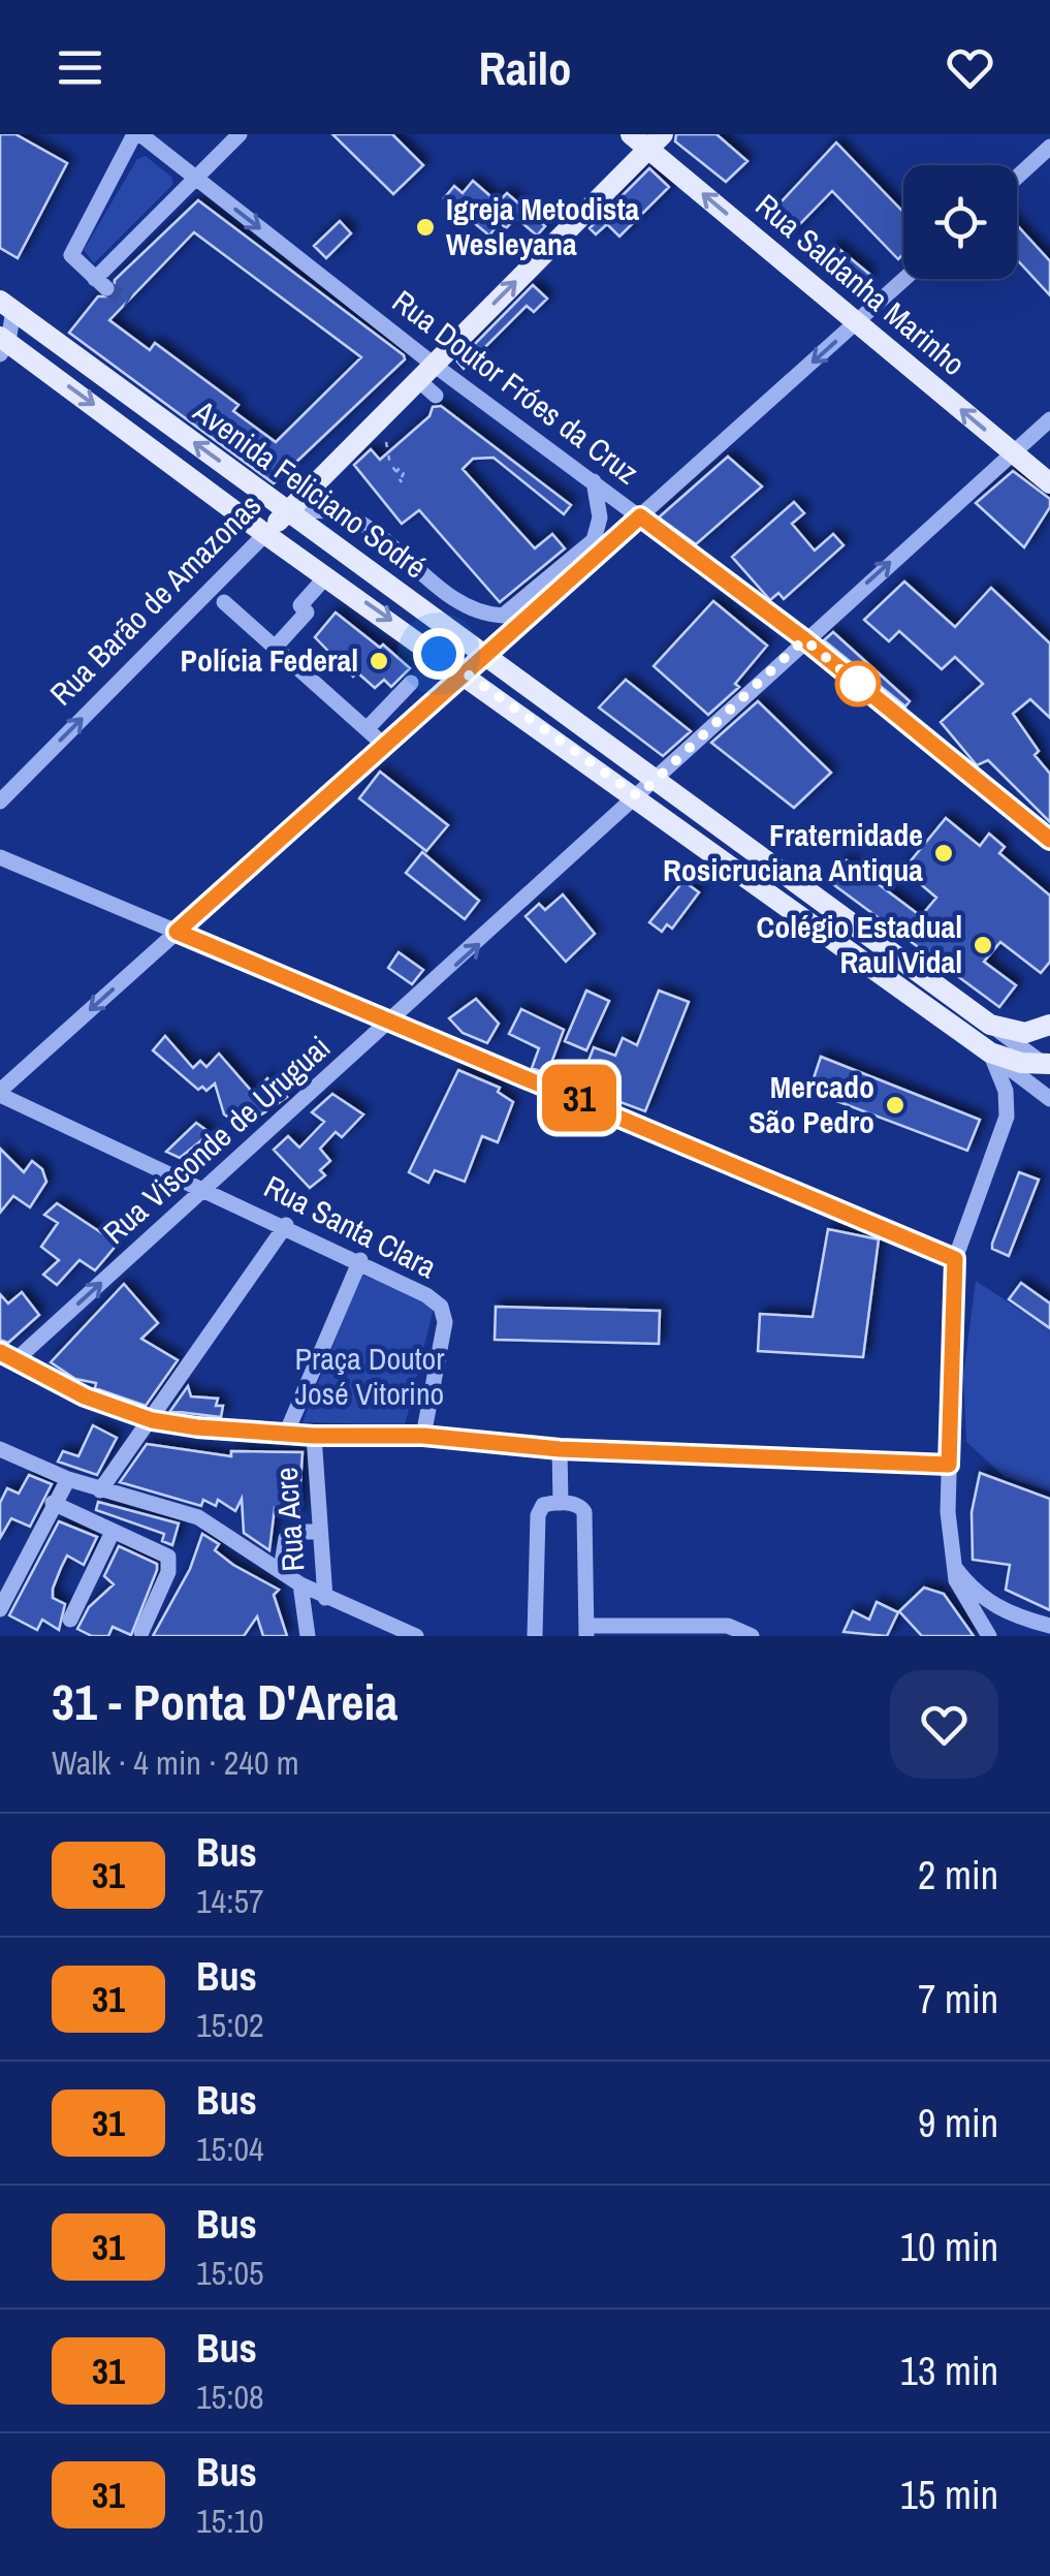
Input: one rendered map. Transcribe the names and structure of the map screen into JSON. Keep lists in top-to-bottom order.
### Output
{
  "streets": {
    "main road": ["Rua Saldanha Marinho", "Avenida Feliciano Sodré", "Rua Barão de Amazonas"],
    "street": [
      "Rua Doutor Fróes da Cruz",
      "Rua Visconde de Uruguai",
      "Rua Santa Clara",
      "Rua Acre"
    ]
  },
  "crossings": [
    ["Rua Saldanha Marinho", "Rua Barão de Amazonas"],
    ["Rua Saldanha Marinho", "Rua Visconde de Uruguai"],
    ["Rua Doutor Fróes da Cruz", "Rua Barão de Amazonas"],
    ["Rua Doutor Fróes da Cruz", "Rua Visconde de Uruguai"],
    ["Avenida Feliciano Sodré", "Rua Barão de Amazonas"],
    ["Avenida Feliciano Sodré", "Rua Visconde de Uruguai"],
    ["Rua Visconde de Uruguai", "Rua Santa Clara"]
  ],
  "one_way": ["Rua Saldanha Marinho", "Rua Barão de Amazonas", "Rua Visconde de Uruguai"],
  "parks": ["Praça Doutor José Vitorino"],
  "places": [
    "Igreja Metodista Wesleyana",
    "Polícia Federal",
    "Fraternidade Rosicruciana Antiqua",
    "Colégio Estadual Raul Vidal",
    "Mercado São Pedro"
  ],
  "lines": ["bus line 31"],
  "page": {
    "header": "Railo",
    "on_map": "31",
    "heading": ["31 - Ponta D'Areia", "Walk · 4 min · 240 m"],
    "list": [
      {
        "mark": "31",
        "name": "Bus",
        "note": "14:57",
        "value": "2 min"
      },
      {
        "mark": "31",
        "name": "Bus",
        "note": "15:02",
        "value": "7 min"
      },
      {
        "mark": "31",
        "name": "Bus",
        "note": "15:04",
        "value": "9 min"
      },
      {
        "mark": "31",
        "name": "Bus",
        "note": "15:05",
        "value": "10 min"
      },
      {
        "mark": "31",
        "name": "Bus",
        "note": "15:08",
        "value": "13 min"
      },
      {
        "mark": "31",
        "name": "Bus",
        "note": "15:10",
        "value": "15 min"
      }
    ]
  }
}
